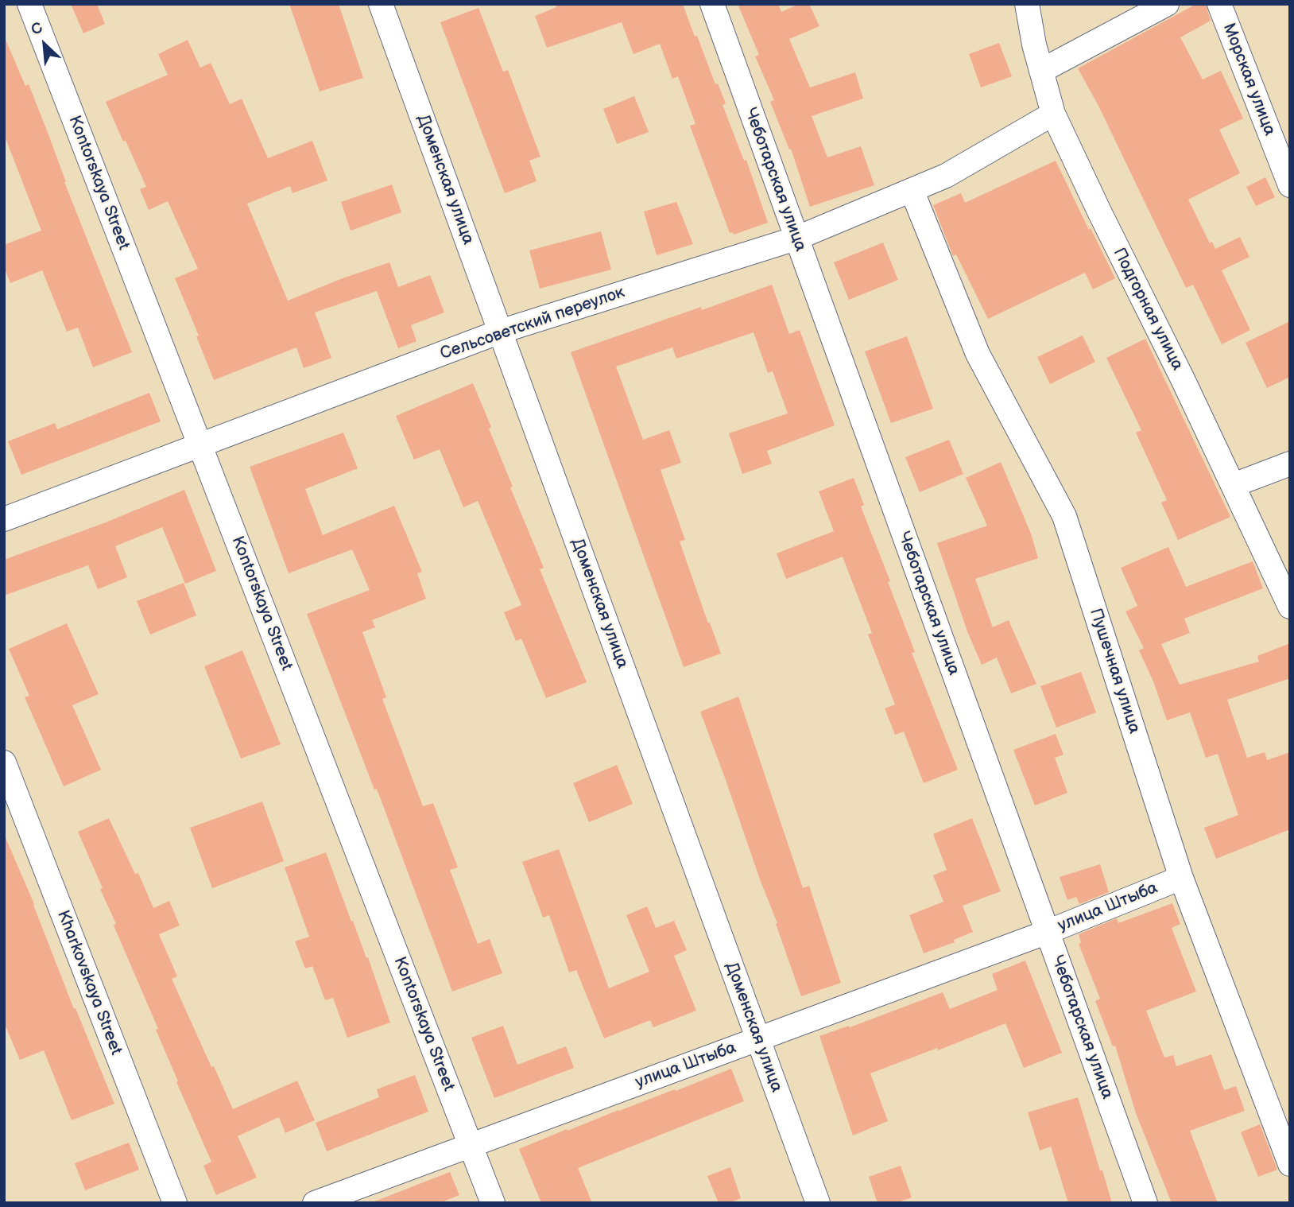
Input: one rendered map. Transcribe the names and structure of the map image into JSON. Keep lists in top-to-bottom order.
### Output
{
  "streets": {
    "street": [
      "Морская улица",
      "Доменская улица",
      "Чеботарская улица",
      "Kontorskaya Street",
      "Подгорная улица",
      "Сельсоветский переулок",
      "Пушечная улица",
      "улица Штыба",
      "Kharkovskaya Street"
    ]
  },
  "crossings": [
    ["Доменская улица", "Сельсоветский переулок"],
    ["Доменская улица", "улица Штыба"],
    ["Чеботарская улица", "Сельсоветский переулок"],
    ["Чеботарская улица", "улица Штыба"],
    ["Kontorskaya Street", "Сельсоветский переулок"],
    ["Kontorskaya Street", "улица Штыба"],
    ["Подгорная улица", "Сельсоветский переулок"],
    ["Сельсоветский переулок", "Пушечная улица"],
    ["Пушечная улица", "улица Штыба"]
  ],
  "north": "top left"
}
